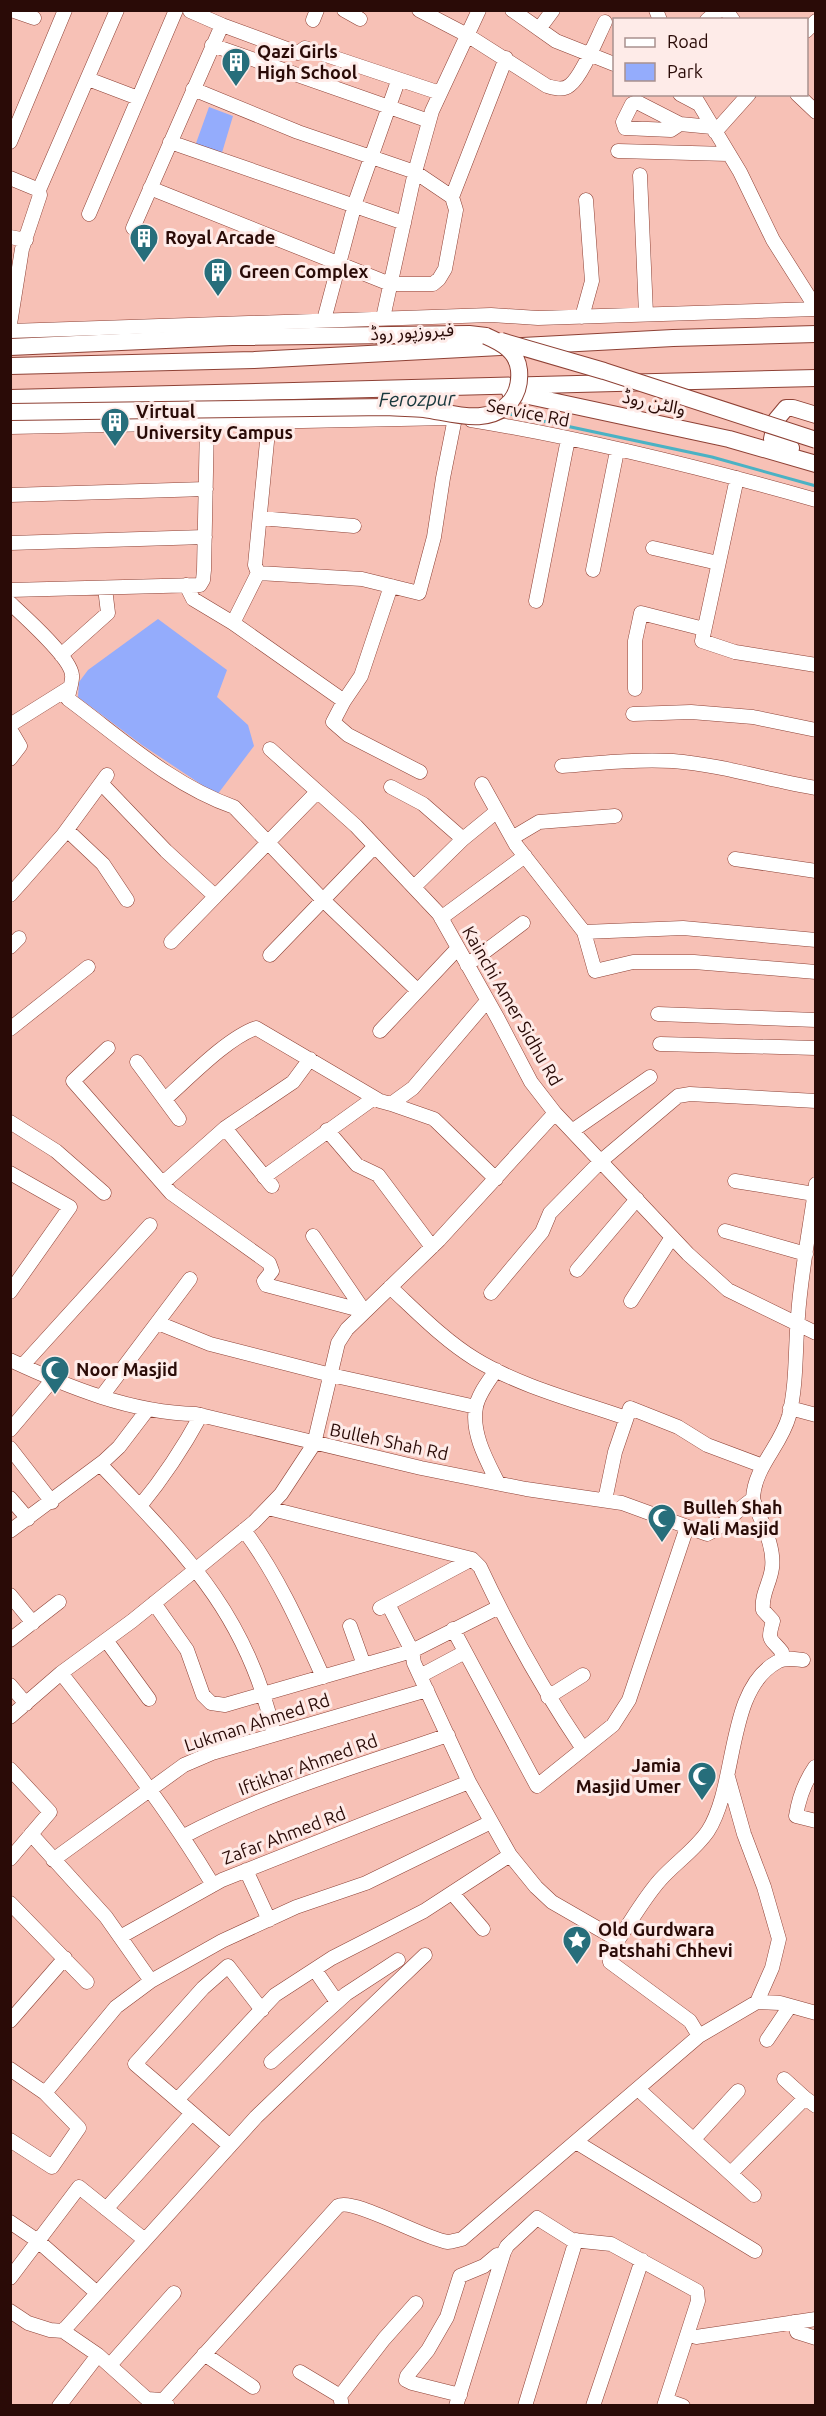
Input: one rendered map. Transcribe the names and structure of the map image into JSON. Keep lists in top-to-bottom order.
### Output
{
  "streets": {
    "main road": ["فیروزپور روڈ", "والٹن روڈ"],
    "street": [
      "Service Rd",
      "Kainchi Amer Sidhu Rd",
      "Bulleh Shah Rd",
      "Lukman Ahmed Rd",
      "Iftikhar Ahmed Rd",
      "Zafar Ahmed Rd"
    ]
  },
  "water": ["Ferozpur"],
  "places": {
    "building": [
      "Qazi Girls High School",
      "Royal Arcade",
      "Green Complex",
      "Virtual University Campus"
    ],
    "mosque": ["Noor Masjid", "Bulleh Shah Wali Masjid", "Jamia Masjid Umer"],
    "place": ["Old Gurdwara Patshahi Chhevi"]
  },
  "legend": ["Road", "Park"]
}
